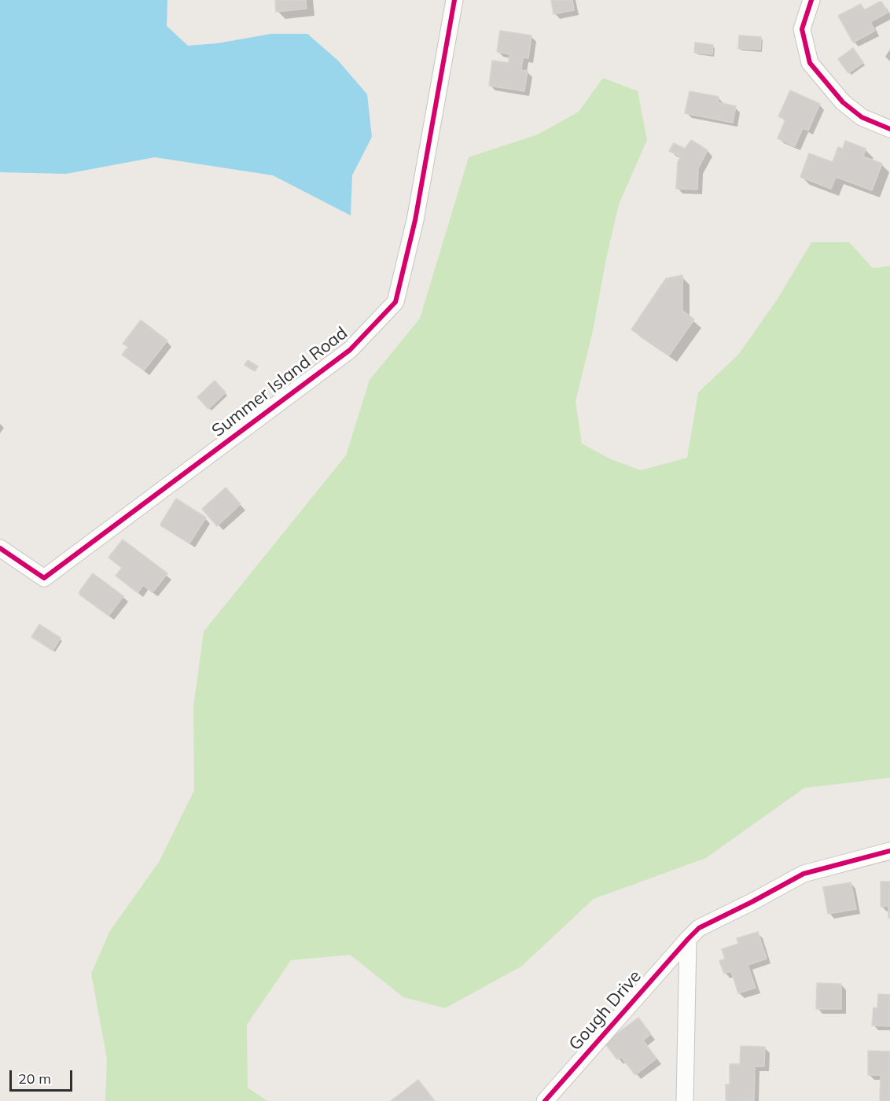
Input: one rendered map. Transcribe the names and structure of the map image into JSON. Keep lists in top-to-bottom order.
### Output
{
  "streets": {
    "street": ["Summer Island Road", "Gough Drive"]
  },
  "scale_bar": "20 m"
}
